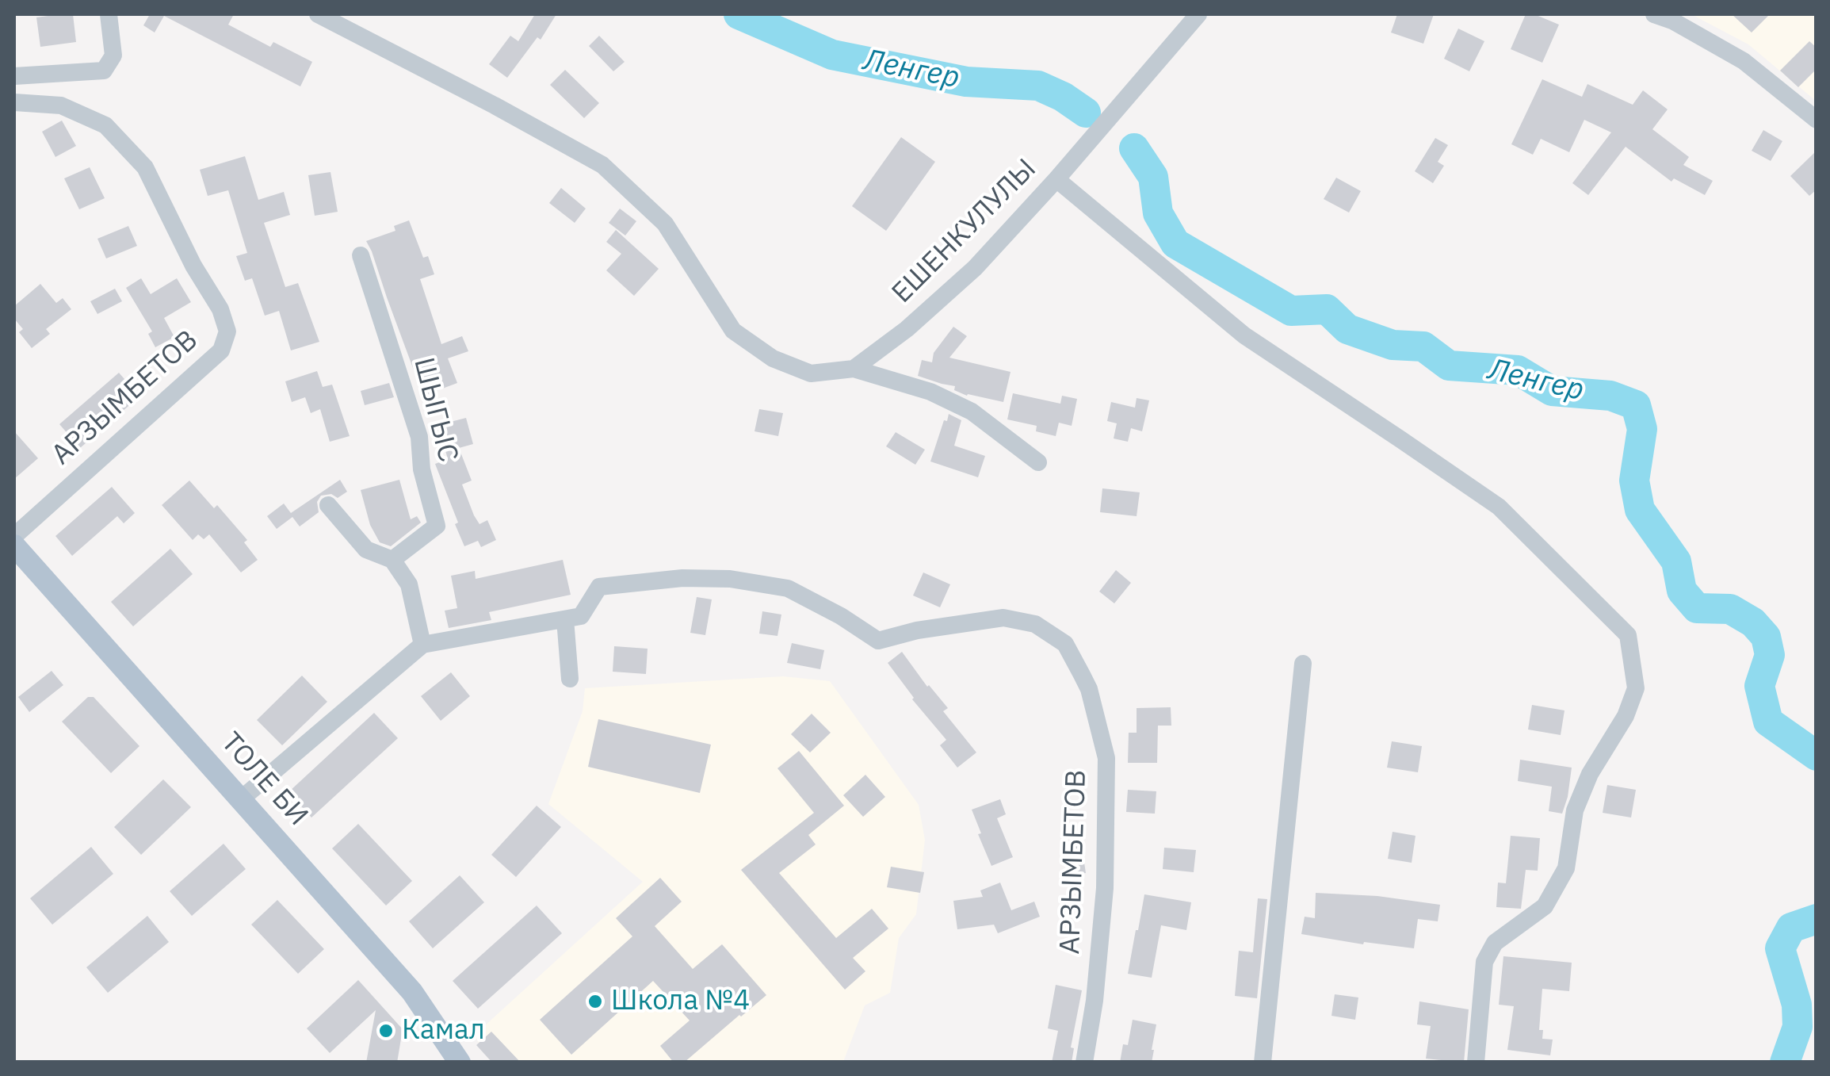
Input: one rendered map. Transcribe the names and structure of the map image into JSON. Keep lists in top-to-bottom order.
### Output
{
  "streets": {
    "main road": ["ТОЛЕ БИ"],
    "street": ["ЕШЕНКУЛУЛЫ", "АРЗЫМБЕТОВ", "ШЫГЫС"]
  },
  "water": ["Ленгер"],
  "places": ["Школа №4", "Камал"]
}
